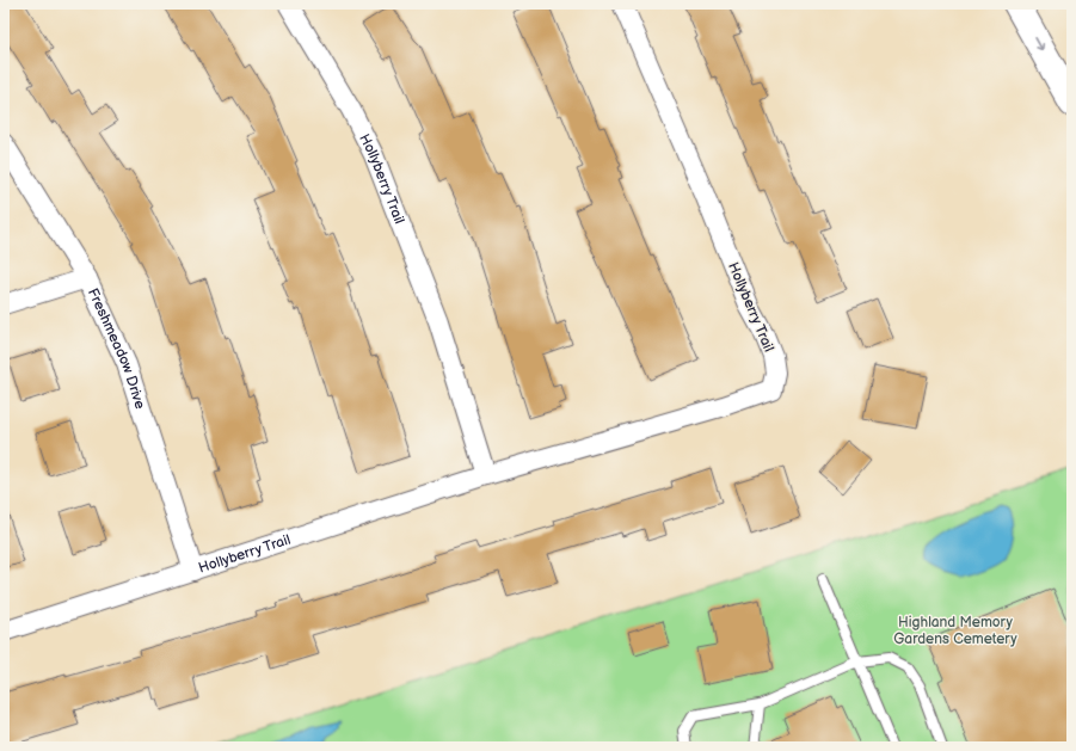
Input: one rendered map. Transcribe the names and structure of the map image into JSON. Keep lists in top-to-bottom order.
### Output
{
  "streets": {
    "street": ["Hollyberry Trail", "Freshmeadow Drive"]
  },
  "crossings": [
    ["Hollyberry Trail", "Freshmeadow Drive"]
  ],
  "parks": ["Highland Memory Gardens Cemetery"]
}
